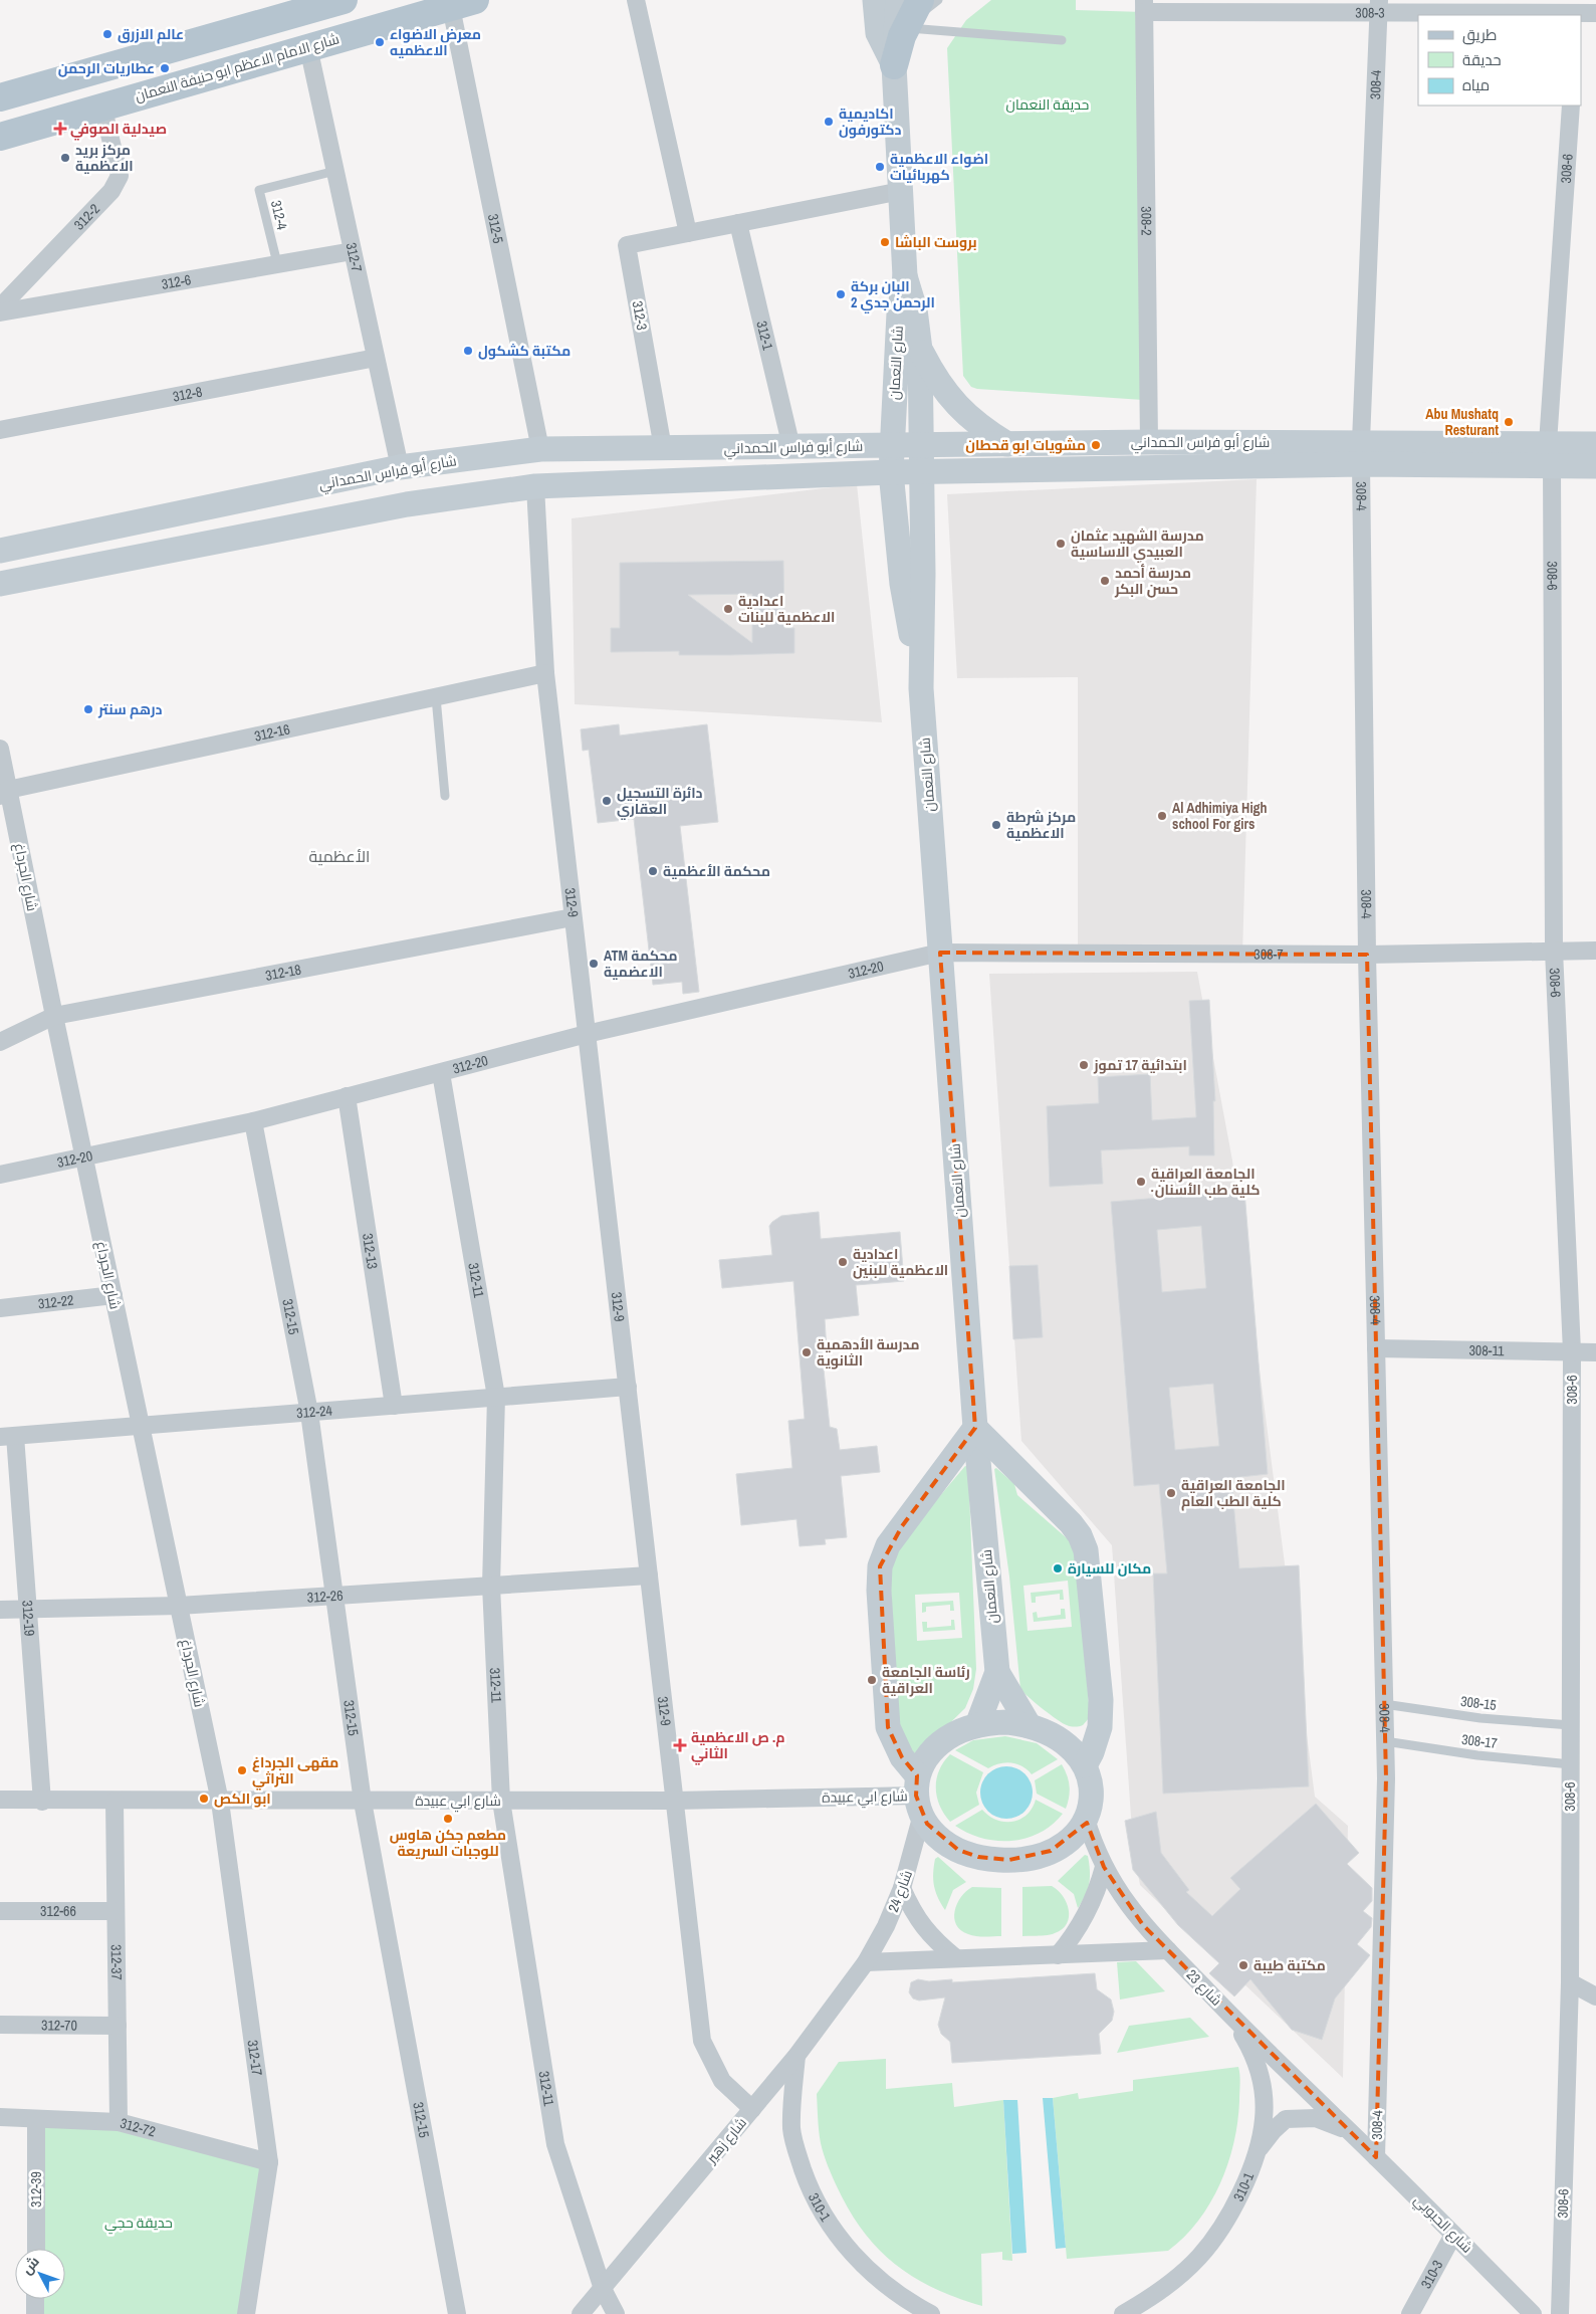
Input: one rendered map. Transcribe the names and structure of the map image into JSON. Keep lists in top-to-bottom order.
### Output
{
  "streets": {
    "main road": ["شارع الامام الاعظم ابو حنيفة النعمان"],
    "street": [
      "308-3",
      "308-4",
      "308-6",
      "312-2",
      "308-2",
      "312-5",
      "312-7",
      "312-6",
      "312-3",
      "312-1",
      "شارع النعمان",
      "312-8",
      "شارع أبو فراس الحمداني",
      "312-16",
      "شارع الجرداغ",
      "312-9",
      "308-7",
      "312-20",
      "312-18",
      "312-13",
      "312-11",
      "312-22",
      "312-15",
      "308-11",
      "312-24",
      "312-26",
      "312-19",
      "شارع ابي عبيدة",
      "شارع 24",
      "312-66",
      "312-37",
      "شارع 23",
      "312-70",
      "312-17",
      "312-72",
      "شارع زهير",
      "310-1",
      "312-39",
      "شارع الحبوبي",
      "310-3"
    ],
    "lane": ["312-4", "308-15", "308-17"]
  },
  "crossings": [
    ["308-3", "308-4"],
    ["308-3", "308-2"],
    ["شارع الامام الاعظم ابو حنيفة النعمان", "312-2"],
    ["شارع الامام الاعظم ابو حنيفة النعمان", "312-5"],
    ["شارع الامام الاعظم ابو حنيفة النعمان", "312-7"],
    ["308-4", "شارع أبو فراس الحمداني"],
    ["308-4", "308-7"],
    ["308-4", "308-11"],
    ["308-4", "308-15"],
    ["308-4", "308-17"],
    ["308-4", "شارع الحبوبي"],
    ["308-6", "شارع أبو فراس الحمداني"],
    ["308-6", "308-7"],
    ["308-6", "308-11"],
    ["308-6", "308-15"],
    ["308-6", "308-17"],
    ["312-4", "312-7"],
    ["312-4", "312-6"],
    ["308-2", "شارع أبو فراس الحمداني"],
    ["312-5", "شارع أبو فراس الحمداني"],
    ["312-7", "312-6"],
    ["312-7", "312-8"],
    ["312-7", "شارع أبو فراس الحمداني"],
    ["312-3", "312-1"],
    ["312-3", "شارع النعمان"],
    ["312-3", "شارع أبو فراس الحمداني"],
    ["312-1", "شارع أبو فراس الحمداني"],
    ["شارع النعمان", "شارع أبو فراس الحمداني"],
    ["شارع النعمان", "308-7"],
    ["شارع النعمان", "312-20"],
    ["شارع النعمان", "شارع ابي عبيدة"],
    ["شارع النعمان", "شارع 24"],
    ["شارع النعمان", "شارع 23"],
    ["شارع أبو فراس الحمداني", "312-9"],
    ["312-16", "شارع الجرداغ"],
    ["312-16", "312-9"],
    ["شارع الجرداغ", "312-20"],
    ["شارع الجرداغ", "312-18"],
    ["شارع الجرداغ", "312-22"],
    ["شارع الجرداغ", "312-24"],
    ["شارع الجرداغ", "312-26"],
    ["شارع الجرداغ", "شارع ابي عبيدة"],
    ["شارع الجرداغ", "312-17"],
    ["312-9", "312-20"],
    ["312-9", "312-18"],
    ["312-9", "312-24"],
    ["312-9", "312-26"],
    ["312-9", "شارع ابي عبيدة"],
    ["312-9", "شارع زهير"],
    ["308-7", "312-20"],
    ["312-20", "312-13"],
    ["312-20", "312-11"],
    ["312-20", "312-15"],
    ["312-13", "312-24"],
    ["312-11", "312-24"],
    ["312-11", "312-26"],
    ["312-11", "شارع ابي عبيدة"],
    ["312-11", "شارع زهير"],
    ["312-15", "312-24"],
    ["312-15", "312-26"],
    ["312-15", "شارع ابي عبيدة"],
    ["312-24", "312-19"],
    ["312-26", "312-19"],
    ["312-19", "شارع ابي عبيدة"],
    ["شارع ابي عبيدة", "شارع 24"],
    ["شارع ابي عبيدة", "312-37"],
    ["شارع ابي عبيدة", "شارع 23"],
    ["شارع ابي عبيدة", "312-17"],
    ["شارع 24", "شارع 23"],
    ["شارع 24", "شارع زهير"],
    ["312-66", "312-37"],
    ["312-37", "312-70"],
    ["312-37", "312-72"],
    ["شارع 23", "310-1"],
    ["شارع 23", "شارع الحبوبي"],
    ["312-17", "312-72"],
    ["312-72", "312-39"],
    ["شارع زهير", "310-1"],
    ["شارع الحبوبي", "310-3"]
  ],
  "districts": ["الأعظمية"],
  "parks": ["حديقة النعمان", "حديقة حجي"],
  "places": {
    "other": [
      "عالم الازرق",
      "معرض الاضواء الاعظميه",
      "عطاريات الرحمن",
      "اكاديمية دكتورفون",
      "مركز بريد الاعظمية",
      "اضواء الاعظمية كهربائيات",
      "بروست الباشا",
      "البان بركة الرحمن جدي 2",
      "مكتبة كشكول",
      "Abu Mushatq Resturant",
      "مشويات ابو قحطان",
      "مدرسة الشهيد عثمان العبيدي الاساسية",
      "مدرسة أحمد حسن البكر",
      "اعدادية الاعظمية للبنات",
      "درهم سنتر",
      "دائرة التسجيل العقاري",
      "Al Adhimiya High school For girs",
      "مركز شرطة الاعظمية",
      "محكمة الأعظمية",
      "ATM محكمة الاعضمية",
      "ابتدائية 17 تموز",
      "الجامعة العراقية -كلية طب الأسنان",
      "اعدادية الاعظمية للبنين",
      "مدرسة الأدهمية الثانوية",
      "الجامعة العراقية كلية الطب العام",
      "مكان للسيارة",
      "رئاسة الجامعة العراقية",
      "مقهى الجرداغ التراثي",
      "ابو الكص",
      "مطعم جكن هاوس للوجبات السريعة",
      "مكتبة طيبة"
    ],
    "health": ["صيدلية الصوفي", "م. ص الاعظمية الثاني"]
  },
  "legend": ["طريق", "حديقة", "مياه"],
  "north": "top left"
}
